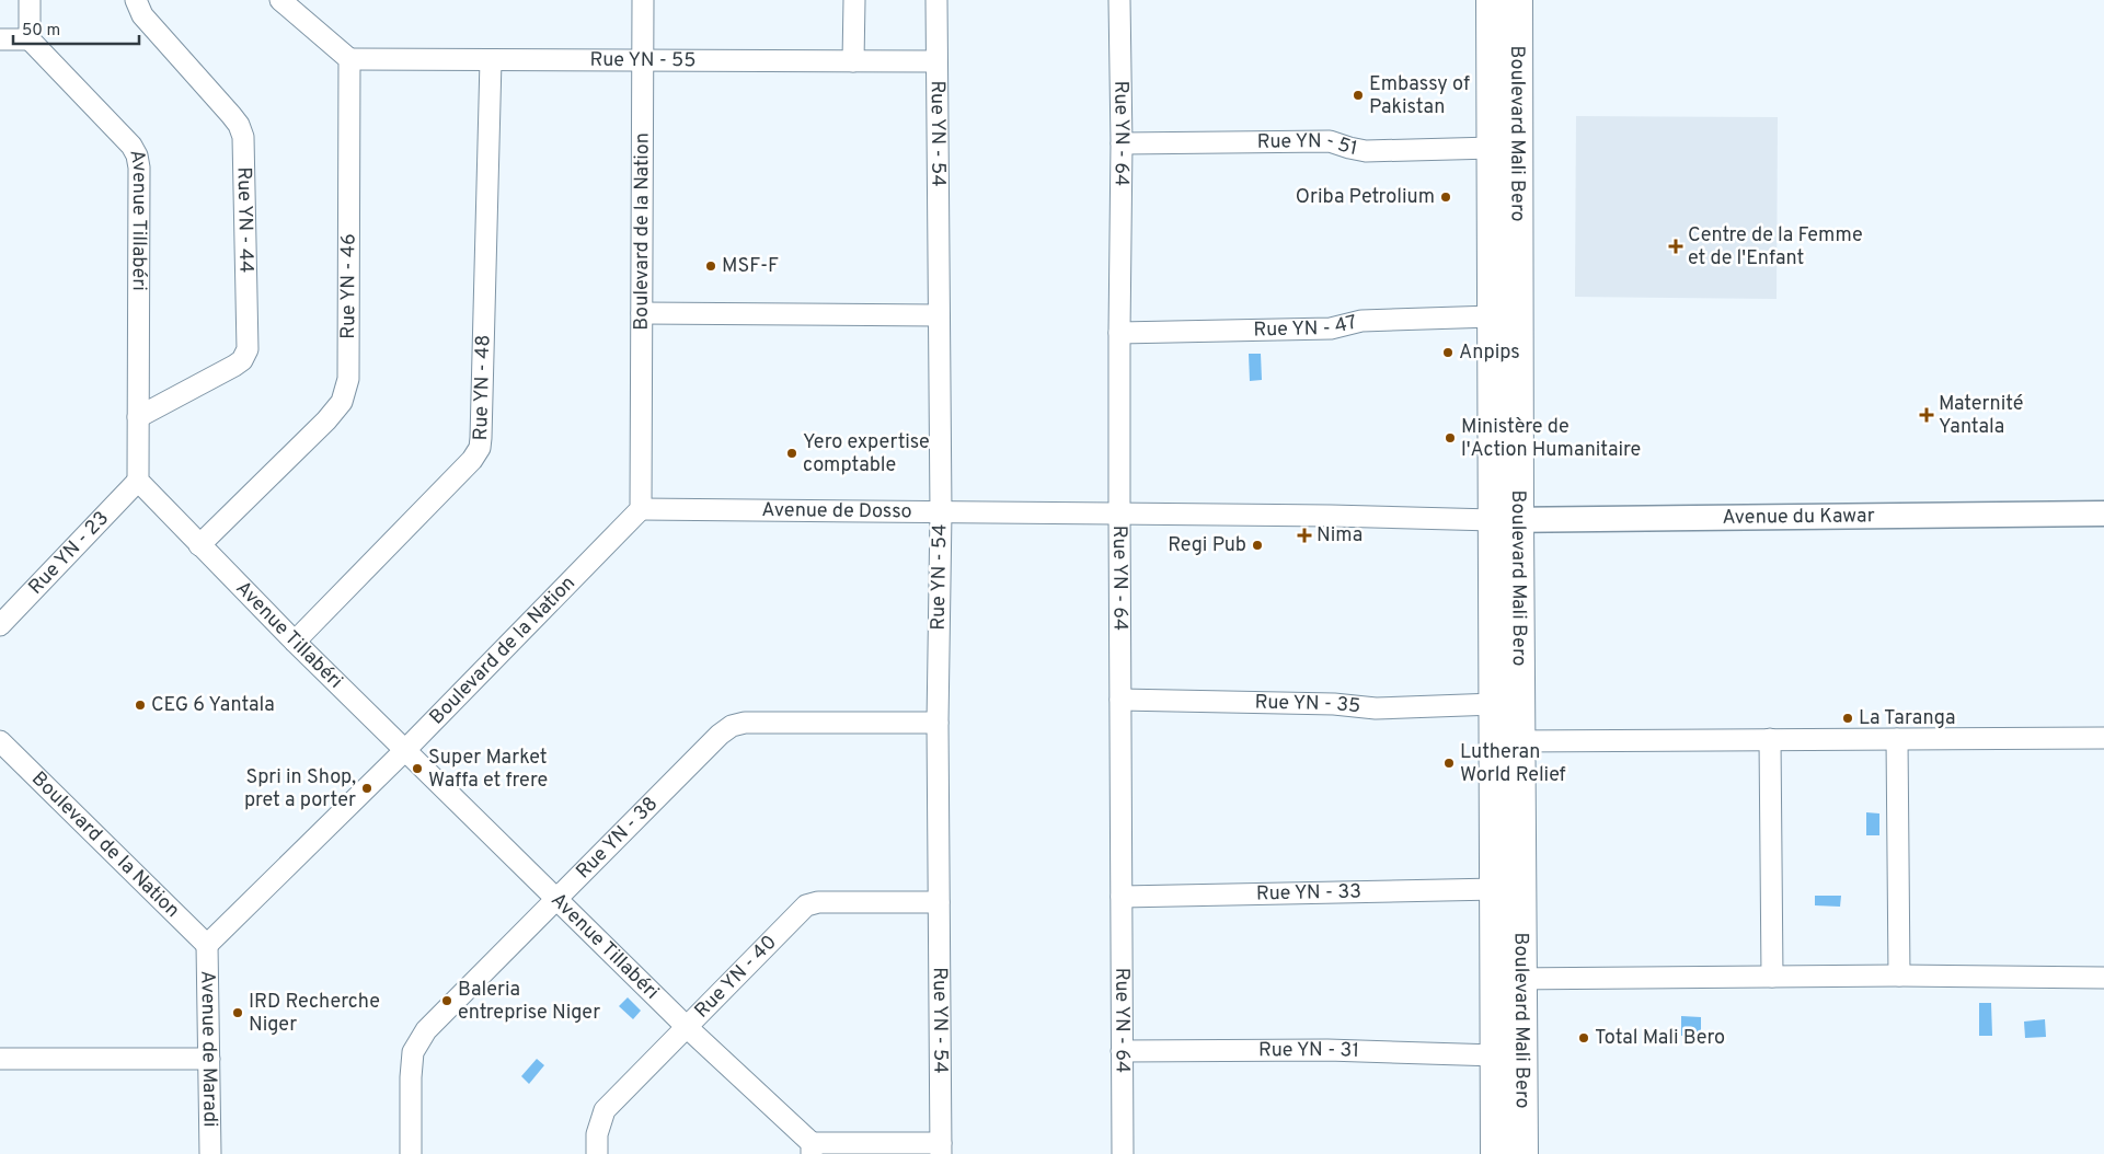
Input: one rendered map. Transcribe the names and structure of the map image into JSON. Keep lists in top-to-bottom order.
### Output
{
  "streets": {
    "main road": ["Boulevard Mali Bero"],
    "street": [
      "Rue YN - 55",
      "Rue YN - 54",
      "Rue YN - 64",
      "Rue YN - 51",
      "Rue YN - 44",
      "Avenue Tillabéri",
      "Boulevard de la Nation",
      "Rue YN - 46",
      "Rue YN - 47",
      "Rue YN - 48",
      "Avenue de Dosso",
      "Avenue du Kawar",
      "Rue YN - 23",
      "Rue YN - 35",
      "Rue YN - 38",
      "Rue YN - 33",
      "Rue YN - 40",
      "Avenue de Maradi",
      "Rue YN - 31"
    ]
  },
  "crossings": [
    ["Rue YN - 55", "Rue YN - 54"],
    ["Rue YN - 55", "Boulevard de la Nation"],
    ["Rue YN - 55", "Rue YN - 46"],
    ["Rue YN - 55", "Rue YN - 48"],
    ["Rue YN - 54", "Avenue de Dosso"],
    ["Rue YN - 54", "Rue YN - 38"],
    ["Rue YN - 54", "Rue YN - 40"],
    ["Rue YN - 64", "Rue YN - 51"],
    ["Rue YN - 64", "Rue YN - 47"],
    ["Rue YN - 64", "Avenue de Dosso"],
    ["Rue YN - 64", "Rue YN - 35"],
    ["Rue YN - 64", "Rue YN - 33"],
    ["Rue YN - 64", "Rue YN - 31"],
    ["Boulevard Mali Bero", "Rue YN - 51"],
    ["Boulevard Mali Bero", "Rue YN - 47"],
    ["Boulevard Mali Bero", "Avenue de Dosso"],
    ["Boulevard Mali Bero", "Avenue du Kawar"],
    ["Boulevard Mali Bero", "Rue YN - 35"],
    ["Boulevard Mali Bero", "Rue YN - 33"],
    ["Boulevard Mali Bero", "Rue YN - 31"],
    ["Rue YN - 44", "Avenue Tillabéri"],
    ["Avenue Tillabéri", "Boulevard de la Nation"],
    ["Avenue Tillabéri", "Rue YN - 46"],
    ["Avenue Tillabéri", "Rue YN - 48"],
    ["Avenue Tillabéri", "Rue YN - 23"],
    ["Avenue Tillabéri", "Rue YN - 38"],
    ["Avenue Tillabéri", "Rue YN - 40"],
    ["Boulevard de la Nation", "Avenue de Dosso"],
    ["Boulevard de la Nation", "Avenue de Maradi"],
    ["Avenue de Dosso", "Avenue du Kawar"]
  ],
  "places": {
    "other": [
      "Embassy of Pakistan",
      "Oriba Petrolium",
      "MSF-F",
      "Anpips",
      "Ministère de l'Action Humanitaire",
      "Yero expertise comptable",
      "Regi Pub",
      "CEG 6 Yantala",
      "La Taranga",
      "Lutheran World Relief",
      "Super Market Waffa et frere",
      "Spri in Shop, pret a porter",
      "Baleria entreprise Niger",
      "IRD Recherche Niger",
      "Total Mali Bero"
    ],
    "health": ["Centre de la Femme et de l'Enfant", "Maternité Yantala", "Nima"]
  },
  "scale_bar": "50 m"
}
